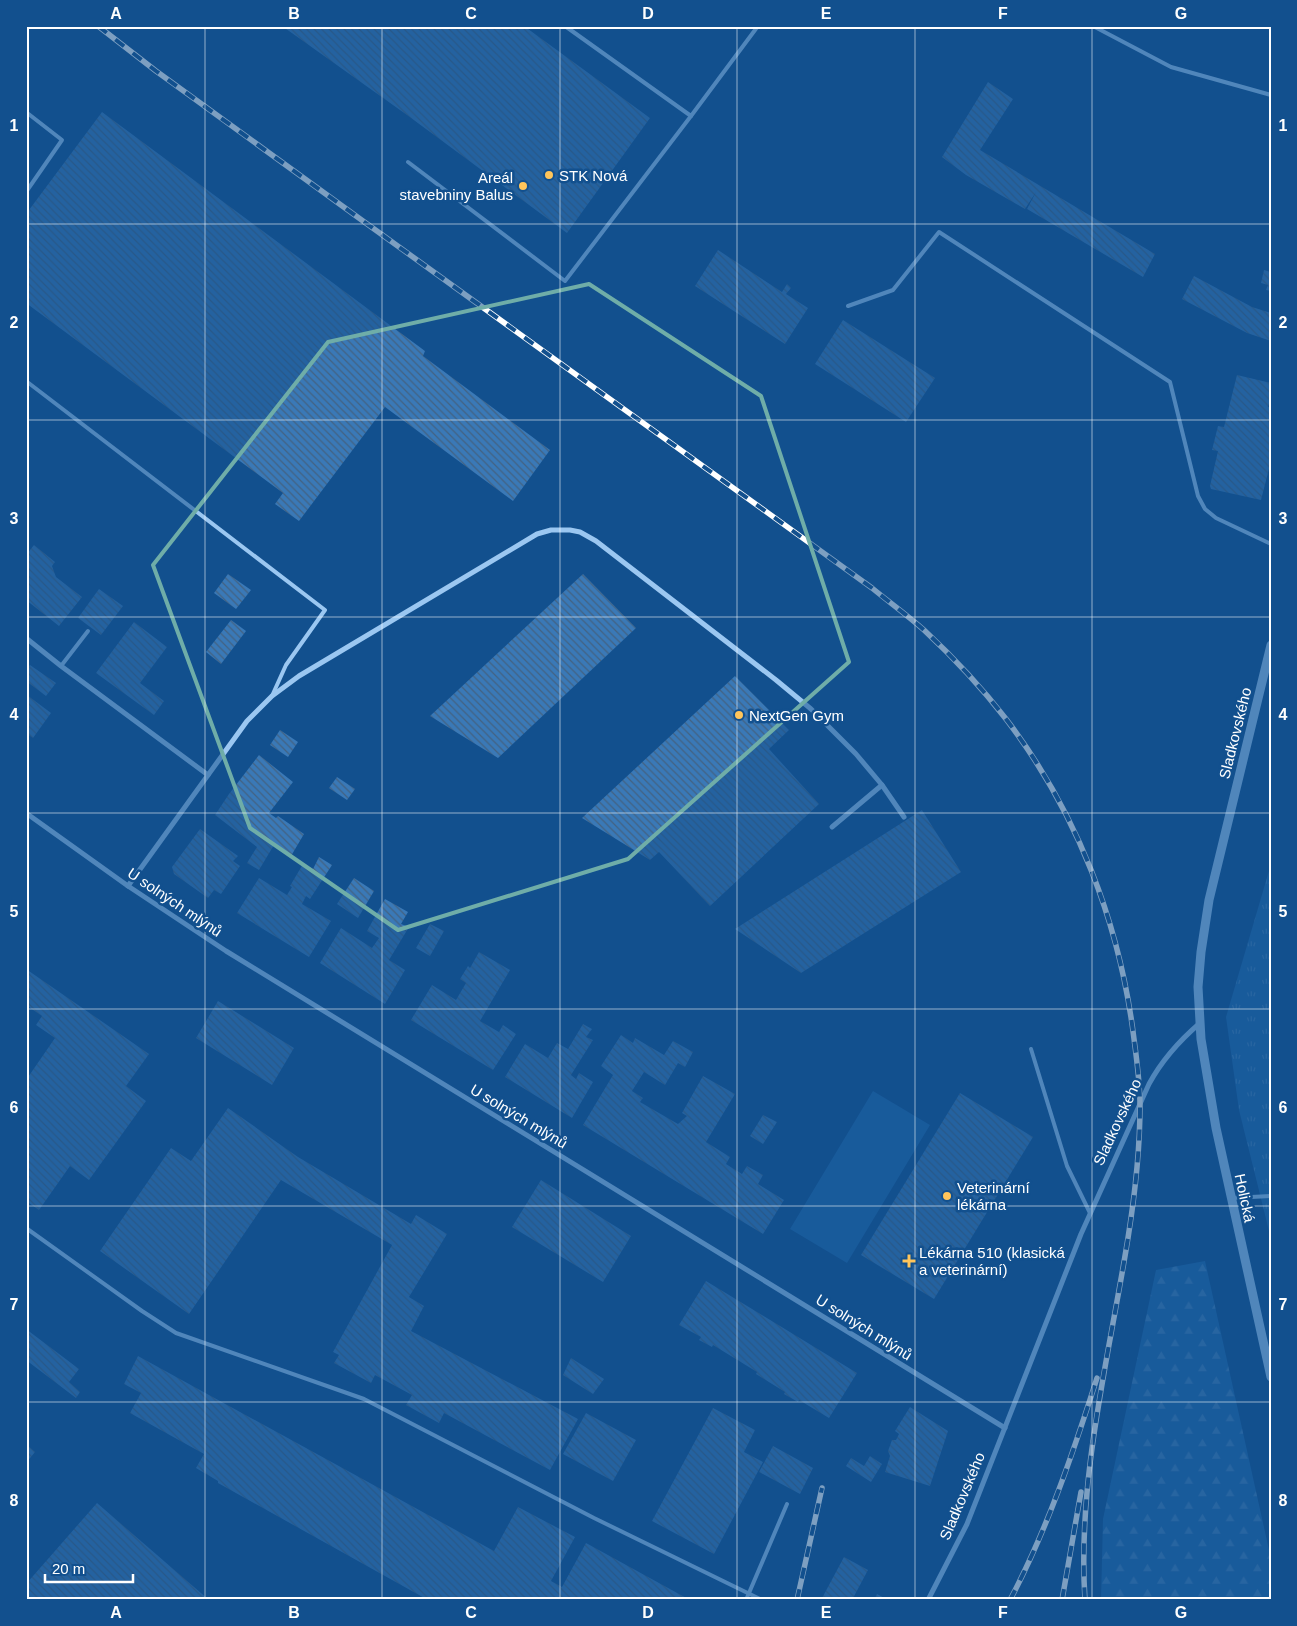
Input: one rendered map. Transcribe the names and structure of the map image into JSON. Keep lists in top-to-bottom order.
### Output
{
  "streets": {
    "street": ["Sladkovského", "U solných mlýnů", "Holická"]
  },
  "crossings": [
    ["Sladkovského", "U solných mlýnů"],
    ["Sladkovského", "Holická"]
  ],
  "places": {
    "other": [
      "STK Nová",
      "Areál stavebniny Balus",
      "NextGen Gym",
      "Veterinární lékárna"
    ],
    "health": ["Lékárna 510 (klasická a veterinární)"]
  },
  "scale_bar": "20 m",
  "grid": {
    "columns": [
      "A",
      "B",
      "C",
      "D",
      "E",
      "F",
      "G"
    ],
    "rows": [
      "1",
      "2",
      "3",
      "4",
      "5",
      "6",
      "7",
      "8"
    ]
  }
}
